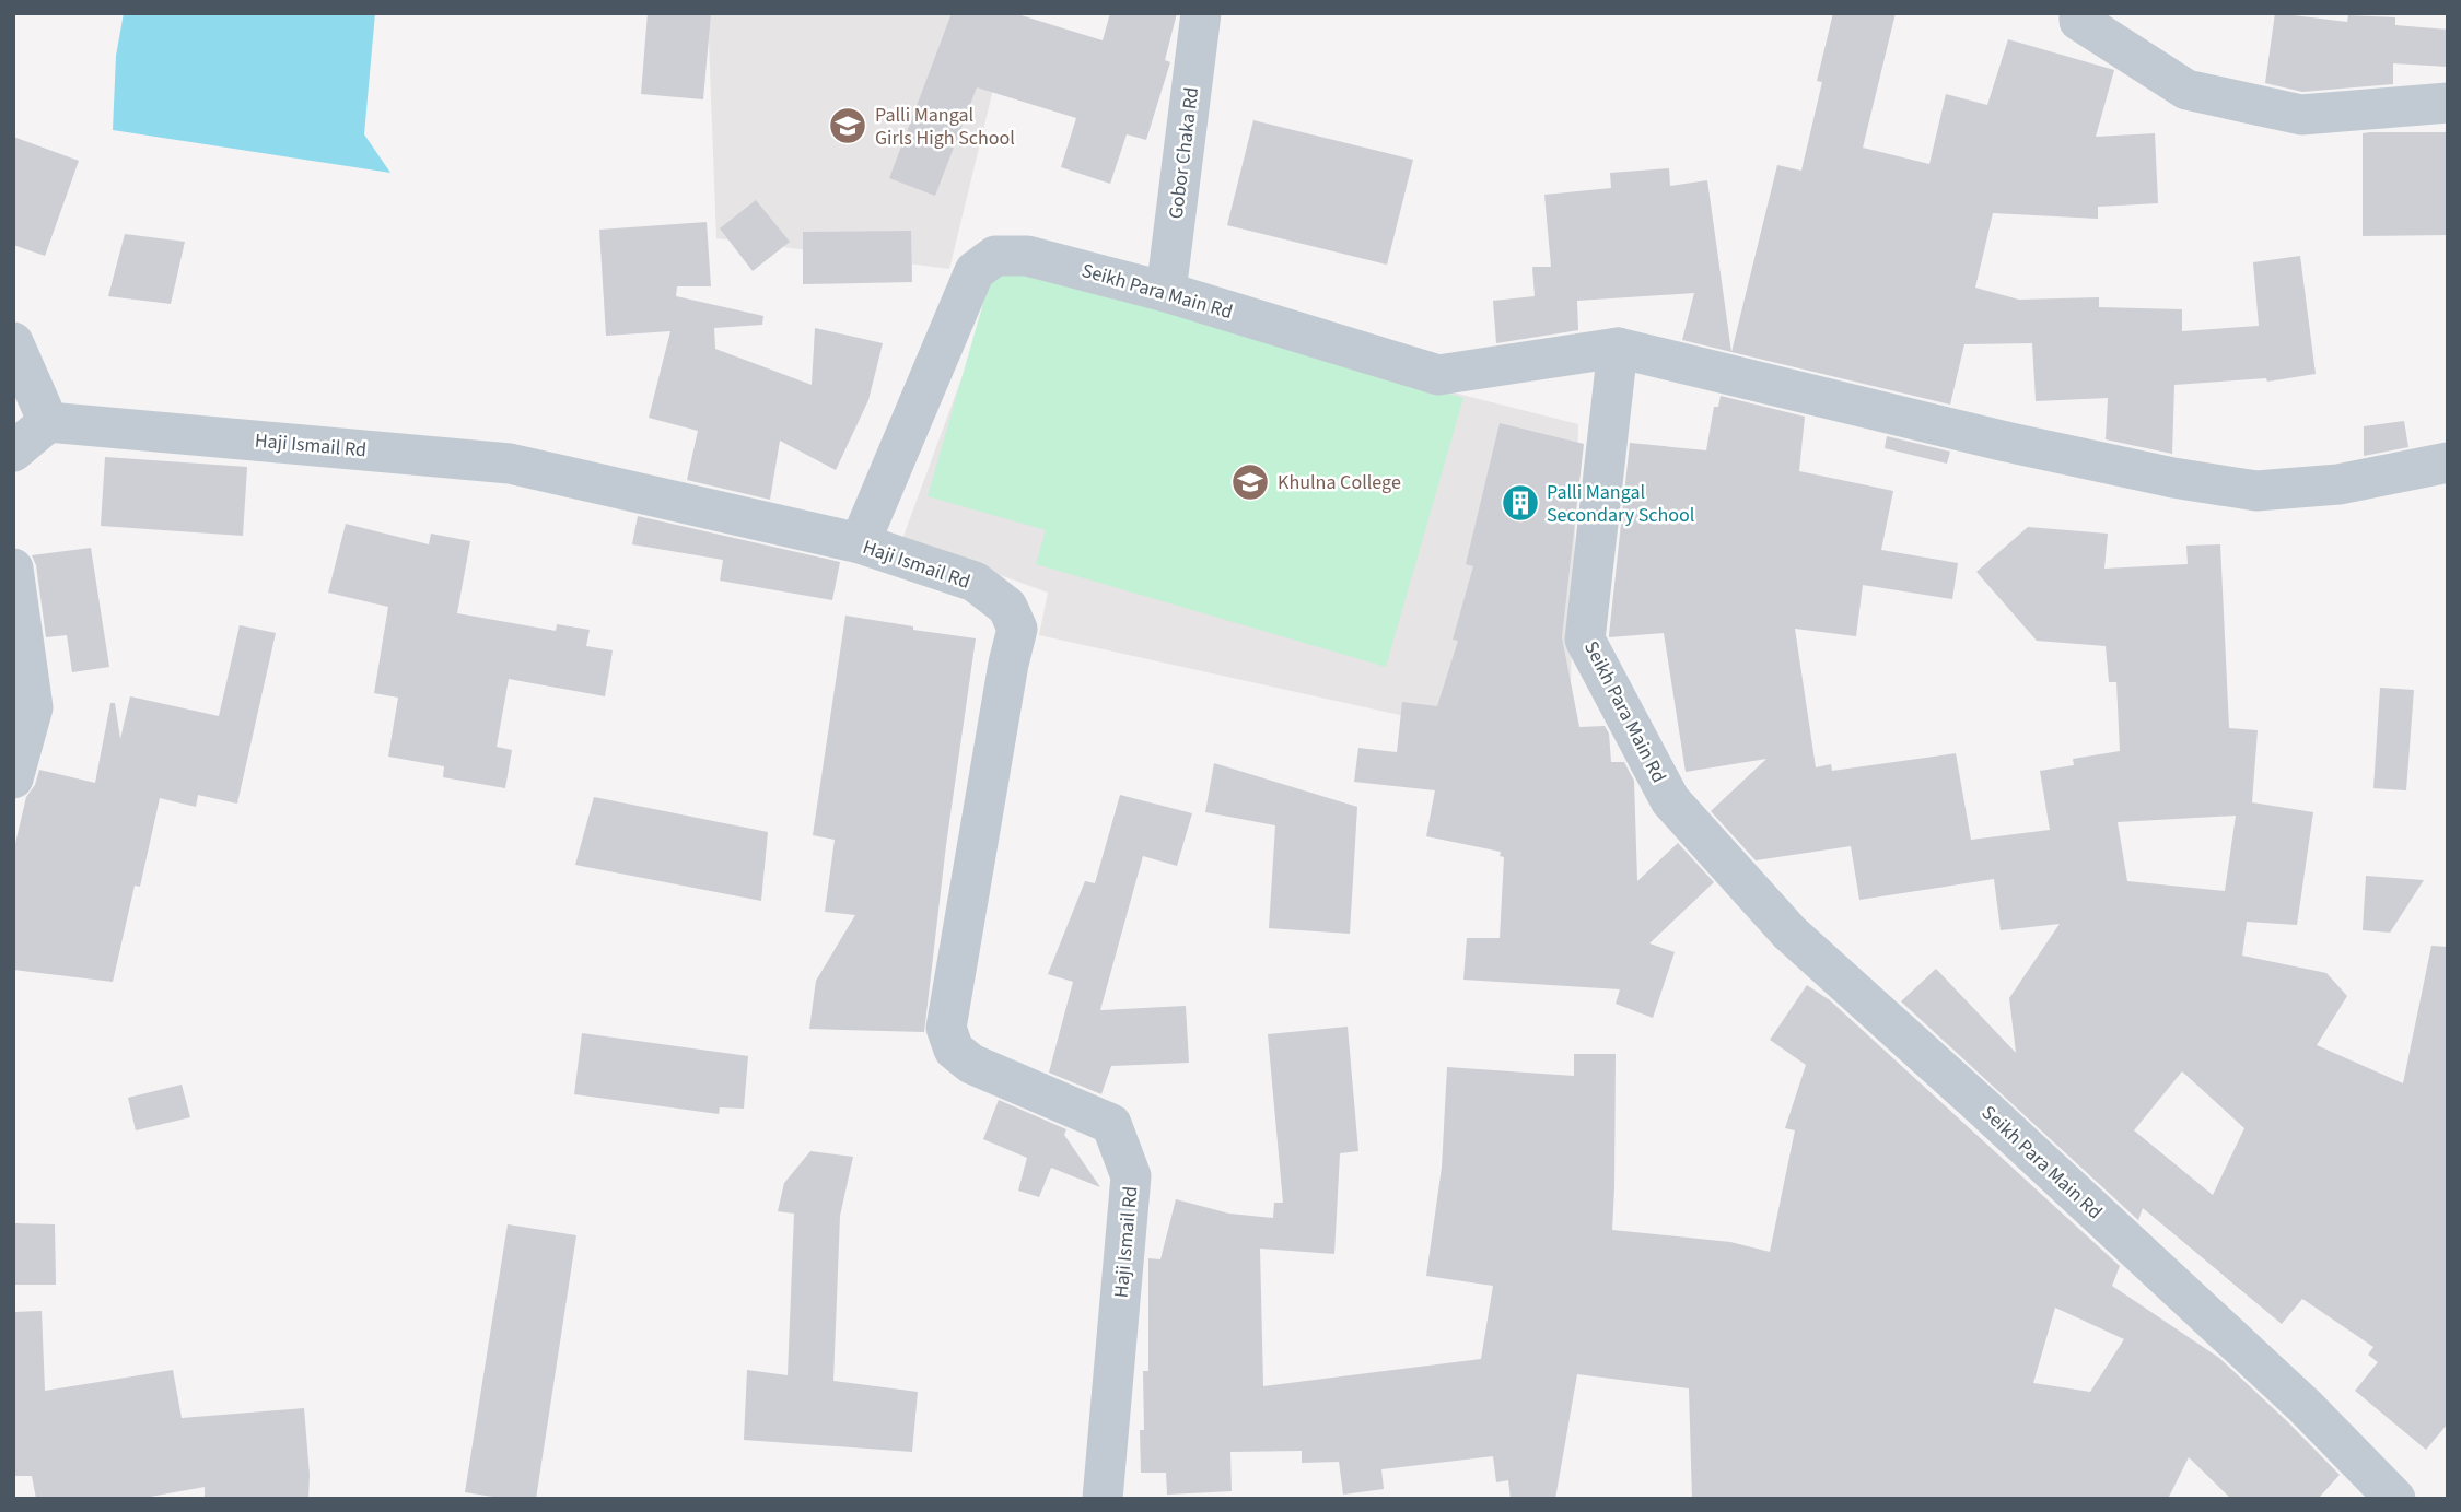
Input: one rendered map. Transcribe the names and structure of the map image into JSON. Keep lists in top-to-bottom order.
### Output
{
  "streets": {
    "street": ["Gobor Chaka Rd", "Seikh Para Main Rd", "Haji Ismail Rd"]
  },
  "crossings": [
    ["Gobor Chaka Rd", "Seikh Para Main Rd"],
    ["Seikh Para Main Rd", "Haji Ismail Rd"]
  ],
  "places": {
    "school or university": ["Palli Mangal Girls High School", "Khulna College"],
    "building": ["Palli Mangal Secondary School"]
  }
}
